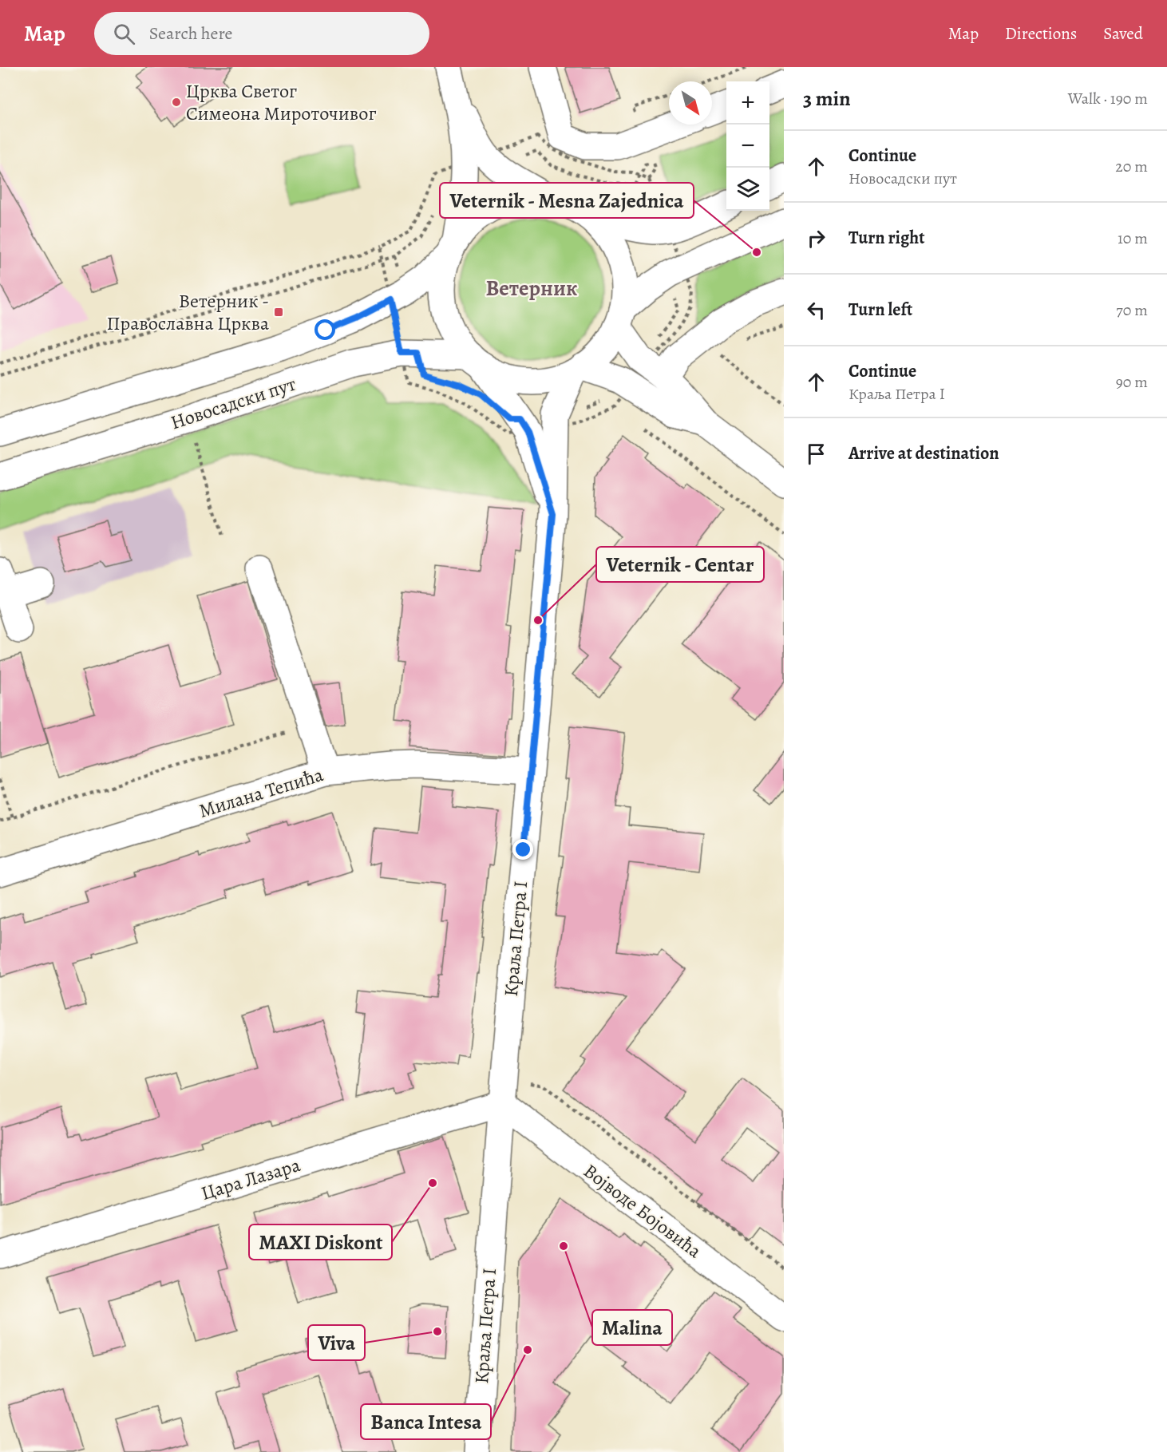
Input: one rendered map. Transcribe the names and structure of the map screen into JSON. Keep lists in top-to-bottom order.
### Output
{
  "streets": {
    "street": [
      "Новосадски пут",
      "Милана Тепића",
      "Краља Петра I",
      "Цара Лазара",
      "Војводе Бојовића"
    ]
  },
  "crossings": [
    ["Милана Тепића", "Краља Петра I"],
    ["Краља Петра I", "Цара Лазара"],
    ["Краља Петра I", "Војводе Бојовића"],
    ["Цара Лазара", "Војводе Бојовића"]
  ],
  "districts": ["Ветерник"],
  "places": {
    "other": [
      "Црква Светог Симеона Мироточивог",
      "Veternik - Mesna Zajednica",
      "Veternik - Centar",
      "MAXI Diskont",
      "Malina",
      "Viva",
      "Banca Intesa"
    ],
    "transit": ["Ветерник - Православна Црква"]
  },
  "north": "bottom right",
  "page": {
    "header": "Map",
    "search": "Search here",
    "nav": ["Map", "Directions", "Saved"],
    "heading": ["3 min", "Walk · 190 m"],
    "map_buttons": ["+", "−"],
    "list": [
      ["Continue", "Новосадски пут", "20 m"],
      ["Turn right", "10 m"],
      ["Turn left", "70 m"],
      ["Continue", "Краља Петра I", "90 m"],
      "Arrive at destination"
    ]
  }
}
